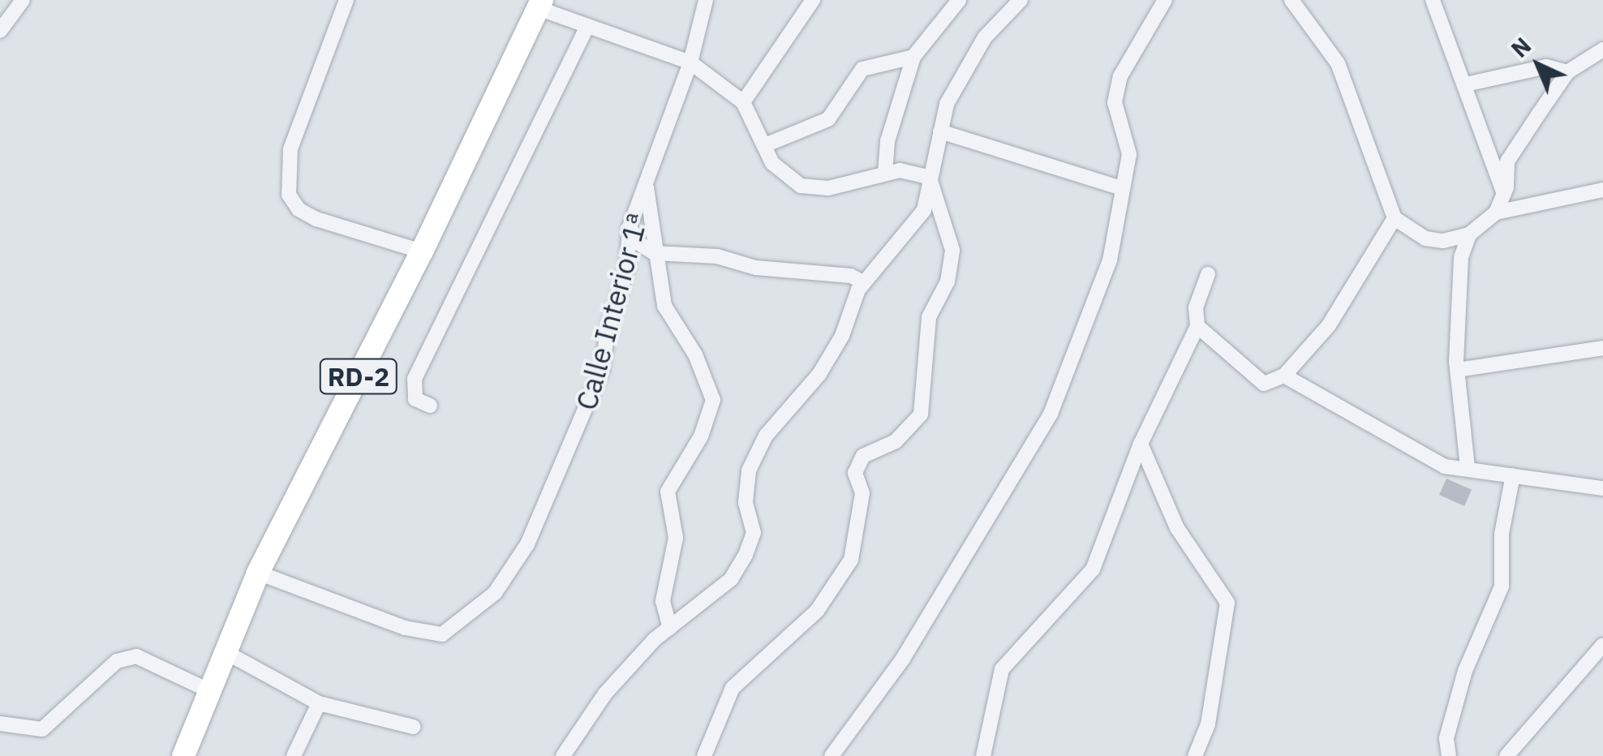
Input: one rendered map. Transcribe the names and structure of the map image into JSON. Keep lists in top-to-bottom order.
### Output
{
  "streets": {
    "main road": ["RD-2"],
    "street": ["Calle Interior 1ª"]
  },
  "crossings": [
    ["Calle Interior 1ª", "RD-2"]
  ],
  "north": "top left"
}
